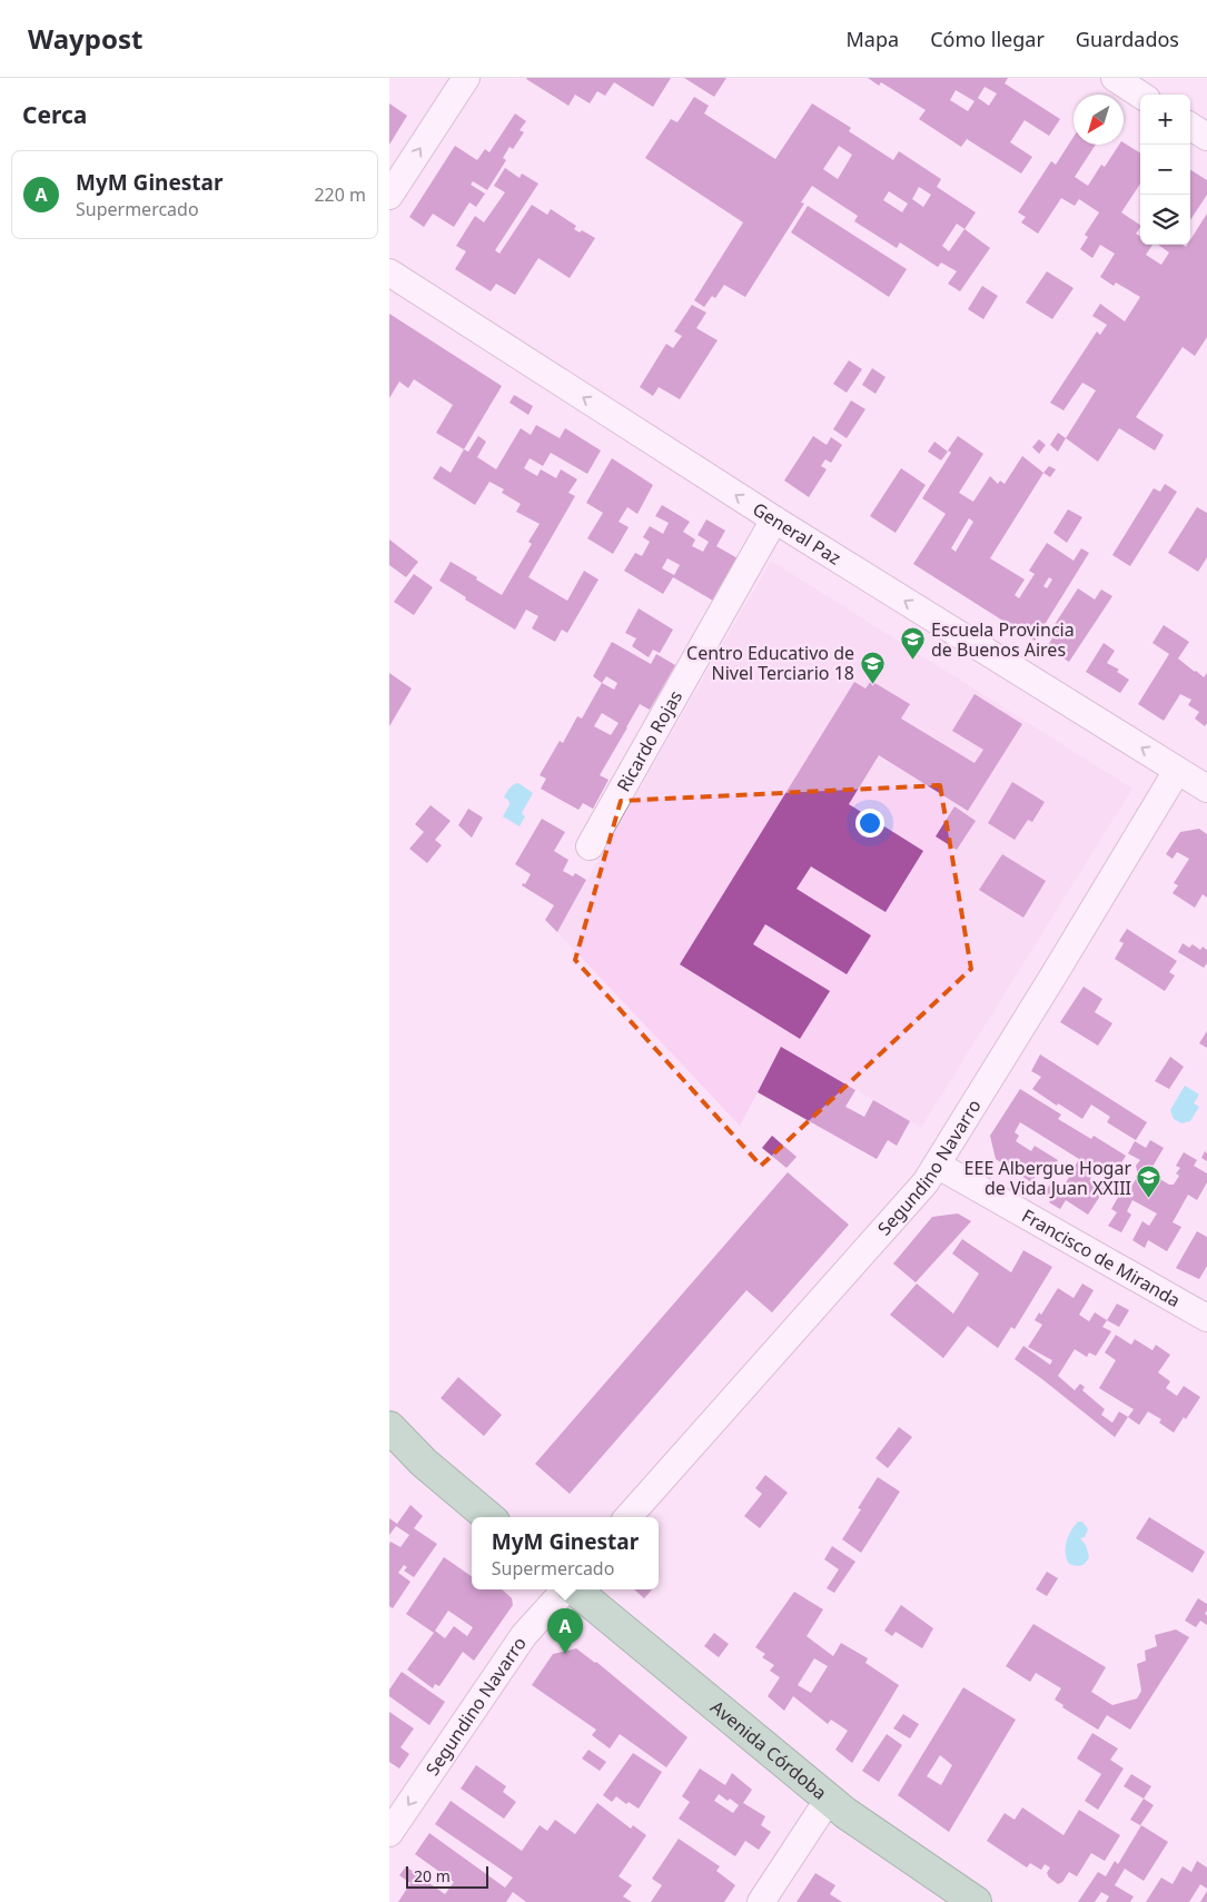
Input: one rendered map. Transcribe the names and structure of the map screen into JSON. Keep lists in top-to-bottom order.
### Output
{
  "streets": {
    "main road": ["Avenida Córdoba"],
    "street": [
      "General Paz",
      "Ricardo Rojas",
      "Segundino Navarro",
      "Francisco de Miranda"
    ]
  },
  "crossings": [
    ["General Paz", "Ricardo Rojas"],
    ["General Paz", "Segundino Navarro"],
    ["Segundino Navarro", "Francisco de Miranda"]
  ],
  "one_way": ["General Paz"],
  "places": {
    "school or university": ["Escuela Provincia de Buenos Aires", "Centro Educativo de Nivel Terciario 18", "EEE Albergue Hogar de Vida Juan XXIII"]
  },
  "scale_bar": "20 m",
  "north": "bottom left",
  "page": {
    "header": "Waypost",
    "nav": ["Mapa", "Cómo llegar", "Guardados"],
    "heading": "Cerca",
    "map_buttons": ["+", "−"],
    "list": [
      {
        "mark": "A",
        "name": "MyM Ginestar",
        "note": "Supermercado",
        "value": "220 m"
      }
    ],
    "popup": ["MyM Ginestar", "Supermercado"],
    "pins": "A",
    "scale": "20 m"
  }
}
